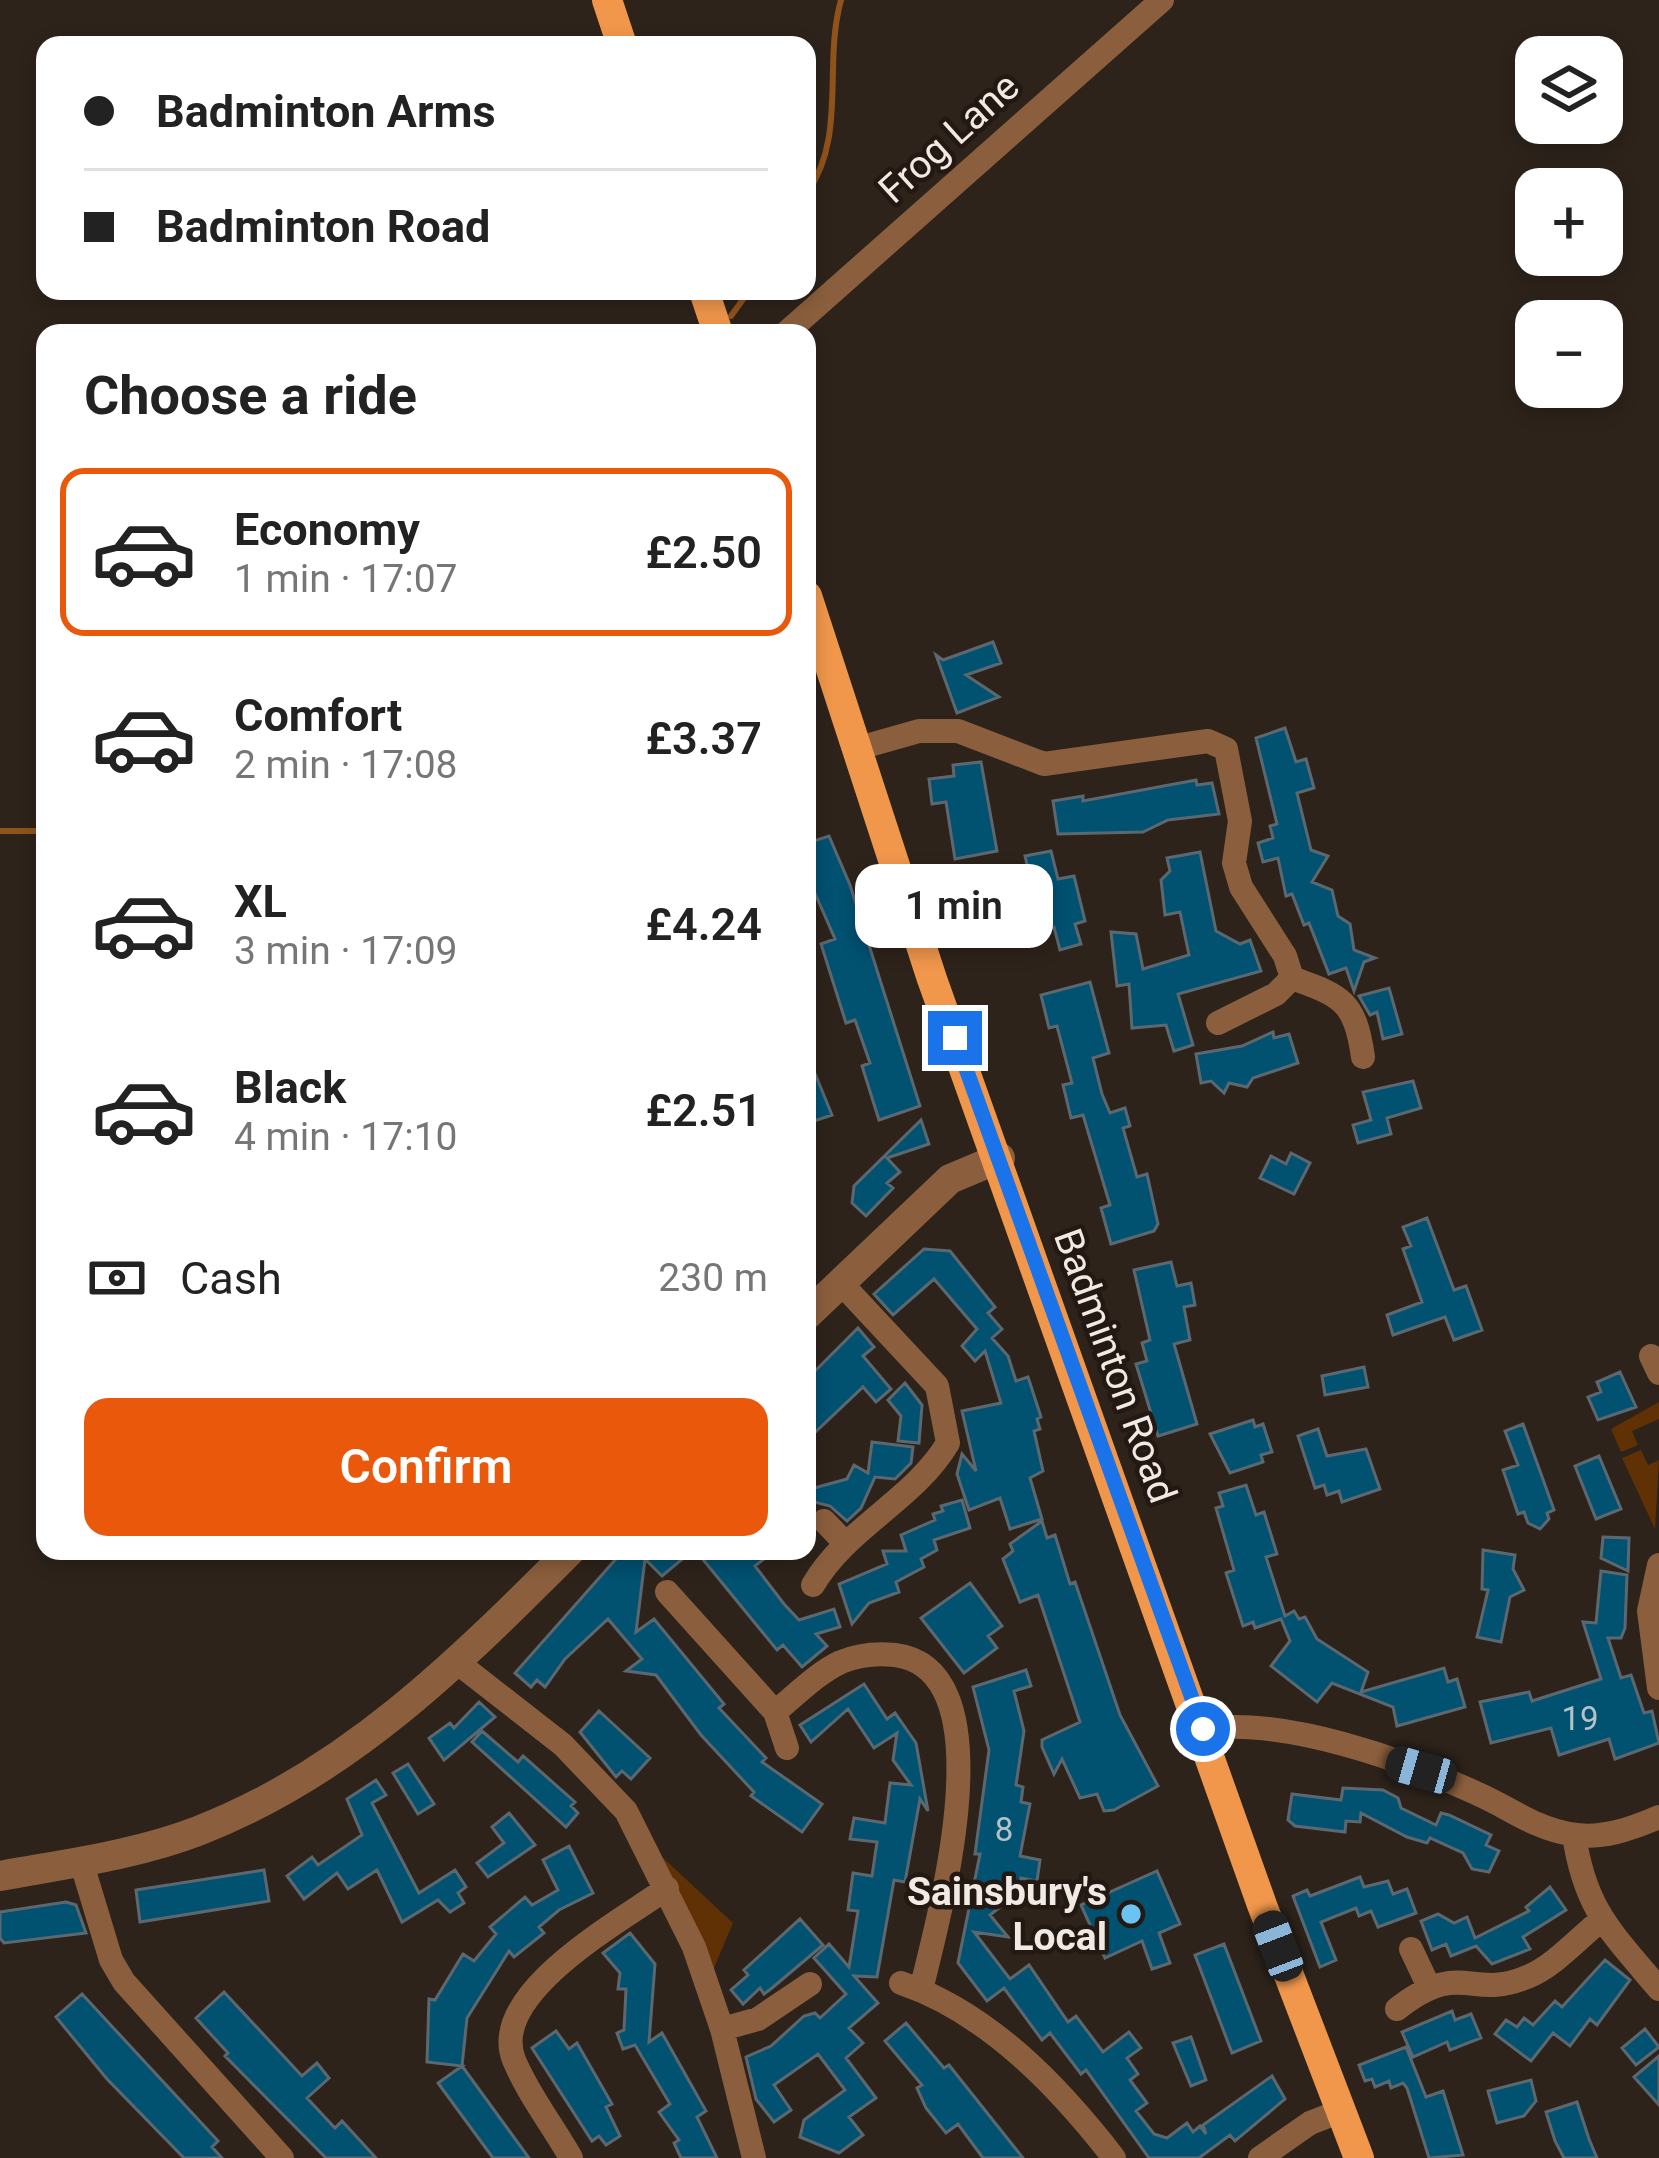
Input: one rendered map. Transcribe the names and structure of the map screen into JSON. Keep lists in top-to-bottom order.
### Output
{
  "streets": {
    "main road": ["Badminton Road"],
    "street": ["Frog Lane"]
  },
  "places": ["Sainsbury's Local"],
  "house_numbers": ["19", "8"],
  "page": {
    "map_buttons": ["+", "−"],
    "banner": ["Badminton Arms", "Badminton Road"],
    "heading": "Choose a ride",
    "list": [
      {
        "name": "Economy",
        "note": "1 min · 17:07",
        "value": "£2.50"
      },
      {
        "name": "Comfort",
        "note": "2 min · 17:08",
        "value": "£3.37"
      },
      {
        "name": "XL",
        "note": "3 min · 17:09",
        "value": "£4.24"
      },
      {
        "name": "Black",
        "note": "4 min · 17:10",
        "value": "£2.51"
      }
    ],
    "bubble": "1 min",
    "pay": ["Cash", "230 m"],
    "buttons": "Confirm"
  }
}
